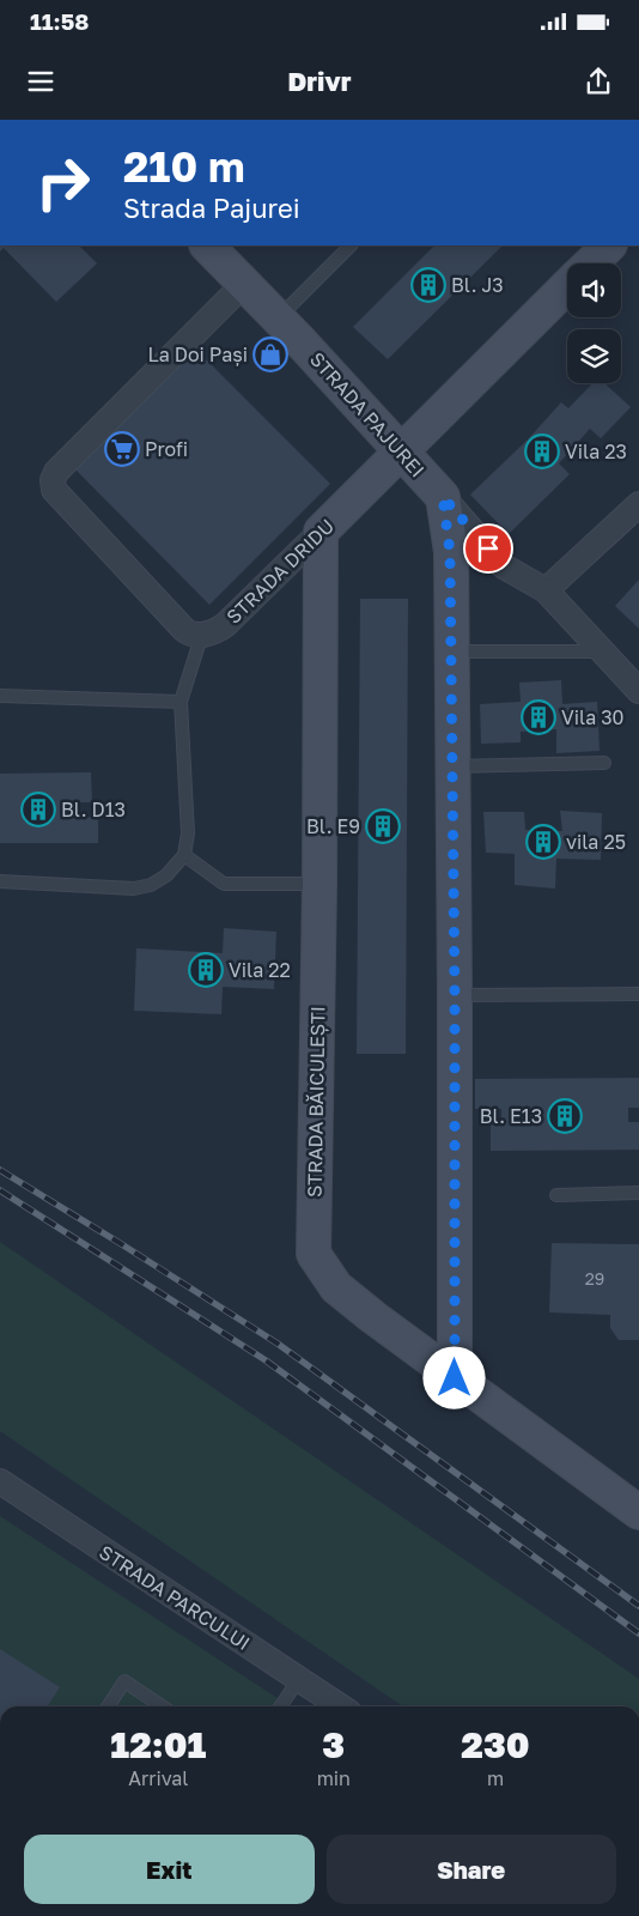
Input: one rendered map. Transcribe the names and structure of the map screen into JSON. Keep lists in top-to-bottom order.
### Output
{
  "streets": {
    "street": [
      "STRADA PAJUREI",
      "STRADA DRIDU",
      "STRADA BĂICULEȘTI",
      "STRADA PARCULUI"
    ]
  },
  "crossings": [
    ["STRADA PAJUREI", "STRADA DRIDU"],
    ["STRADA DRIDU", "STRADA BĂICULEȘTI"]
  ],
  "places": {
    "building": [
      "Bl. J3",
      "Vila 23",
      "Vila 30",
      "Bl. D13",
      "Bl. E9",
      "vila 25",
      "Vila 22",
      "Bl. E13"
    ],
    "shop": ["La Doi Pași"],
    "supermarket": ["Profi"]
  },
  "house_numbers": ["29"],
  "page": {
    "status": "11:58",
    "header": "Drivr",
    "turn": ["210 m", "Strada Pajurei"],
    "eta": [
      "12:01",
      "Arrival",
      "3",
      "min",
      "230",
      "m"
    ],
    "buttons": ["Exit", "Share"]
  }
}
